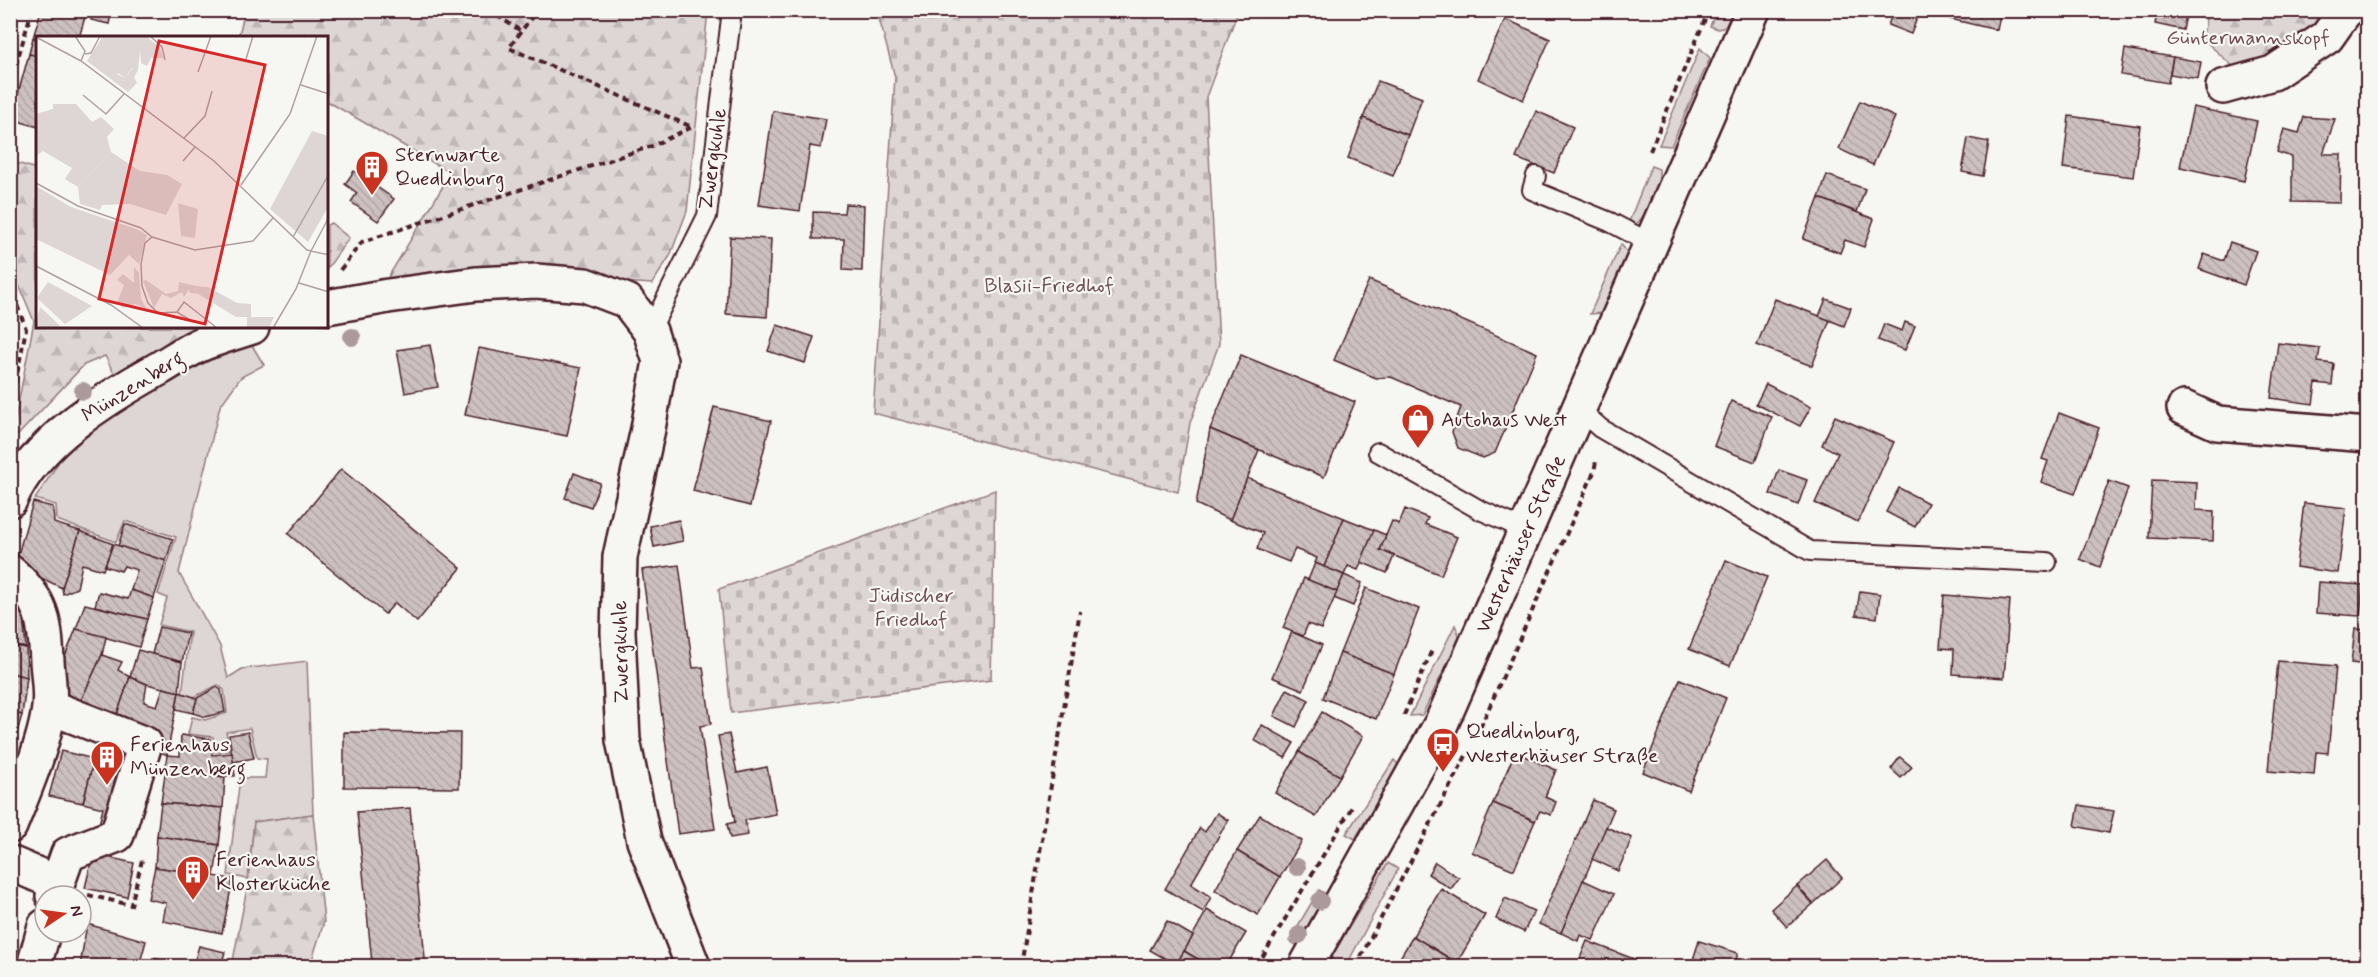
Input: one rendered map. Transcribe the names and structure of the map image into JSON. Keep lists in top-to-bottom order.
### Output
{
  "streets": {
    "street": ["Zwergkuhle", "Münzenberg", "Westerhäuser Straße"]
  },
  "parks": ["Güntermannskopf", "Blasii-Friedhof", "Jüdischer Friedhof"],
  "places": {
    "building": ["Sternwarte Quedlinburg", "Ferienhaus Münzenberg", "Ferienhaus Klosterküche"],
    "shop": ["Autohaus West"],
    "bus stop": ["Quedlinburg, Westerhäuser Straße"]
  },
  "north": "right"
}
